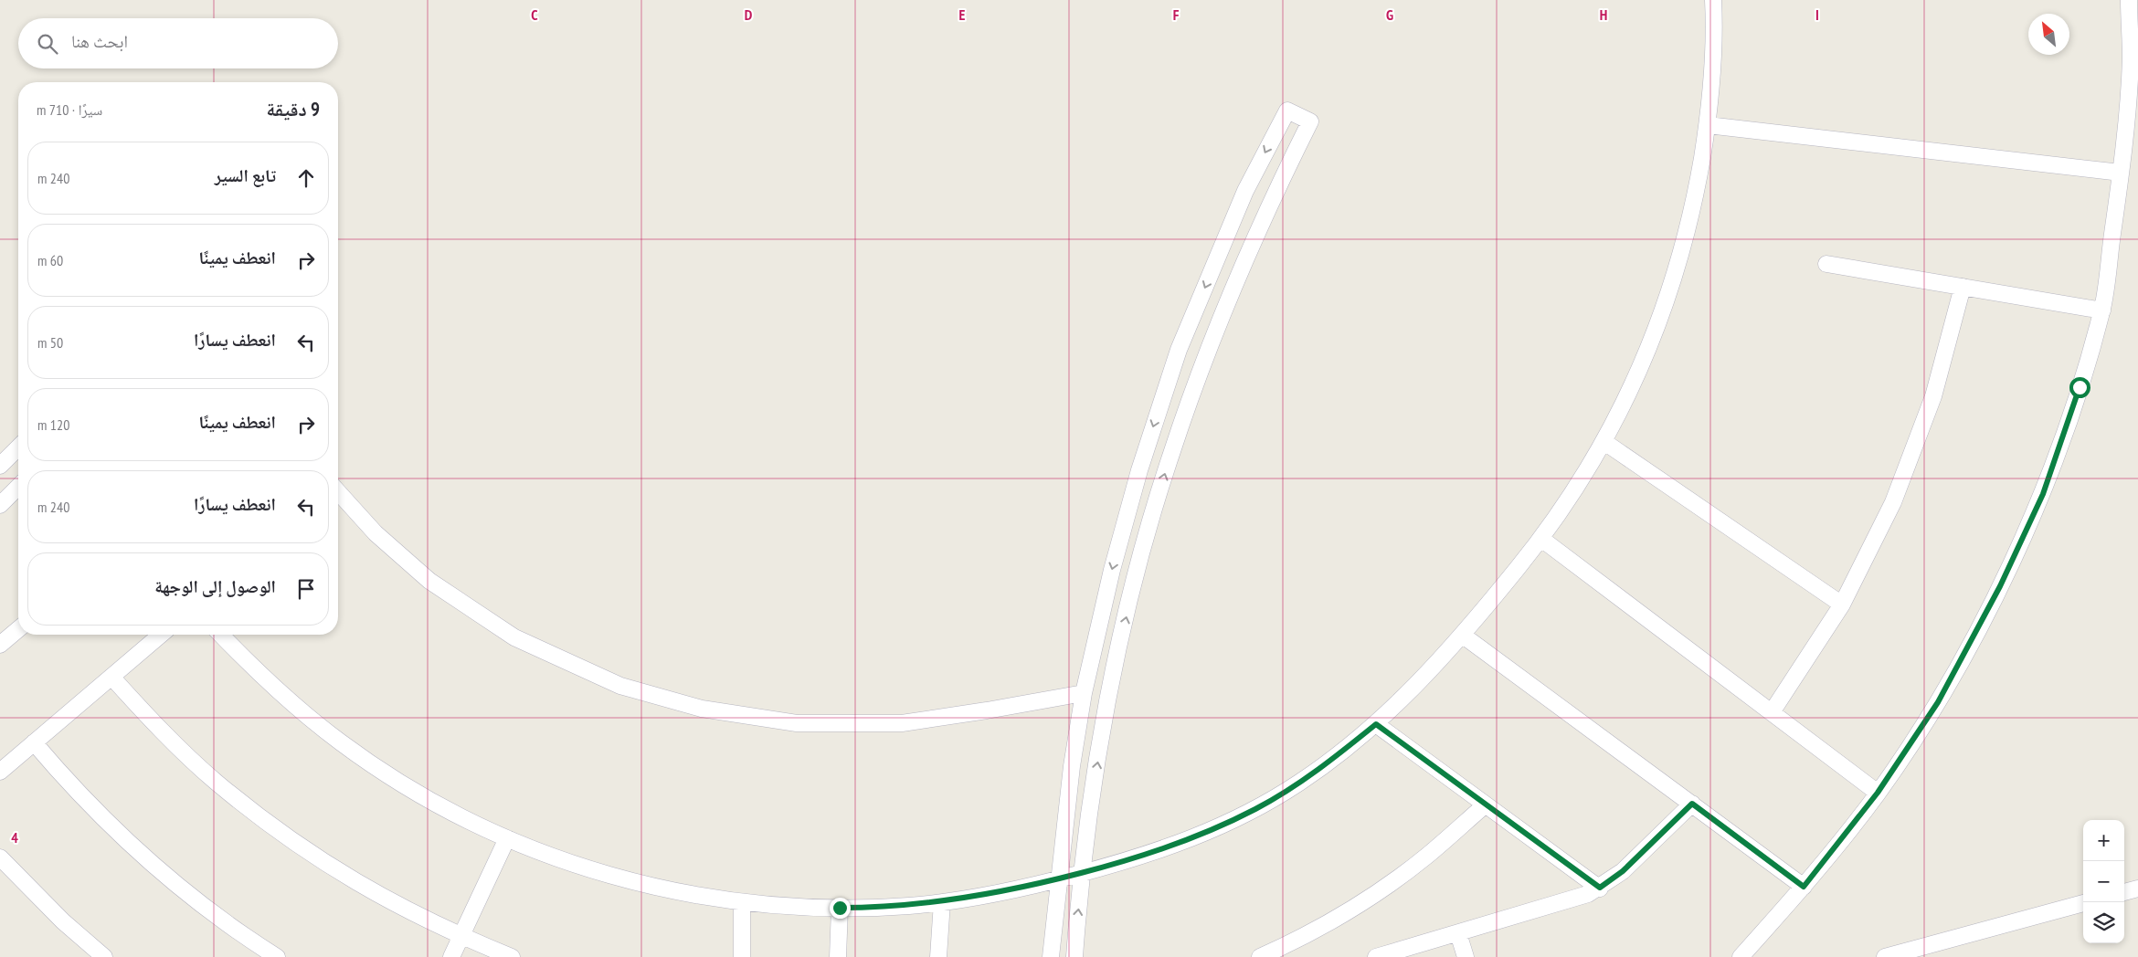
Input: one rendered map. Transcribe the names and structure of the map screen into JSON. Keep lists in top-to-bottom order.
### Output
{
  "north": "top left",
  "page": {
    "search": "ابحث هنا",
    "heading": ["9 دقيقة", "سيرًا · 710 m"],
    "list": [
      ["تابع السير", "240 m"],
      ["انعطف يمينًا", "60 m"],
      ["انعطف يسارًا", "50 m"],
      ["انعطف يمينًا", "120 m"],
      ["انعطف يسارًا", "240 m"],
      "الوصول إلى الوجهة"
    ],
    "map_buttons": ["+", "−"]
  },
  "grid": {
    "columns": [
      "C",
      "D",
      "E",
      "F",
      "G",
      "H",
      "I"
    ],
    "rows": ["4"]
  }
}
